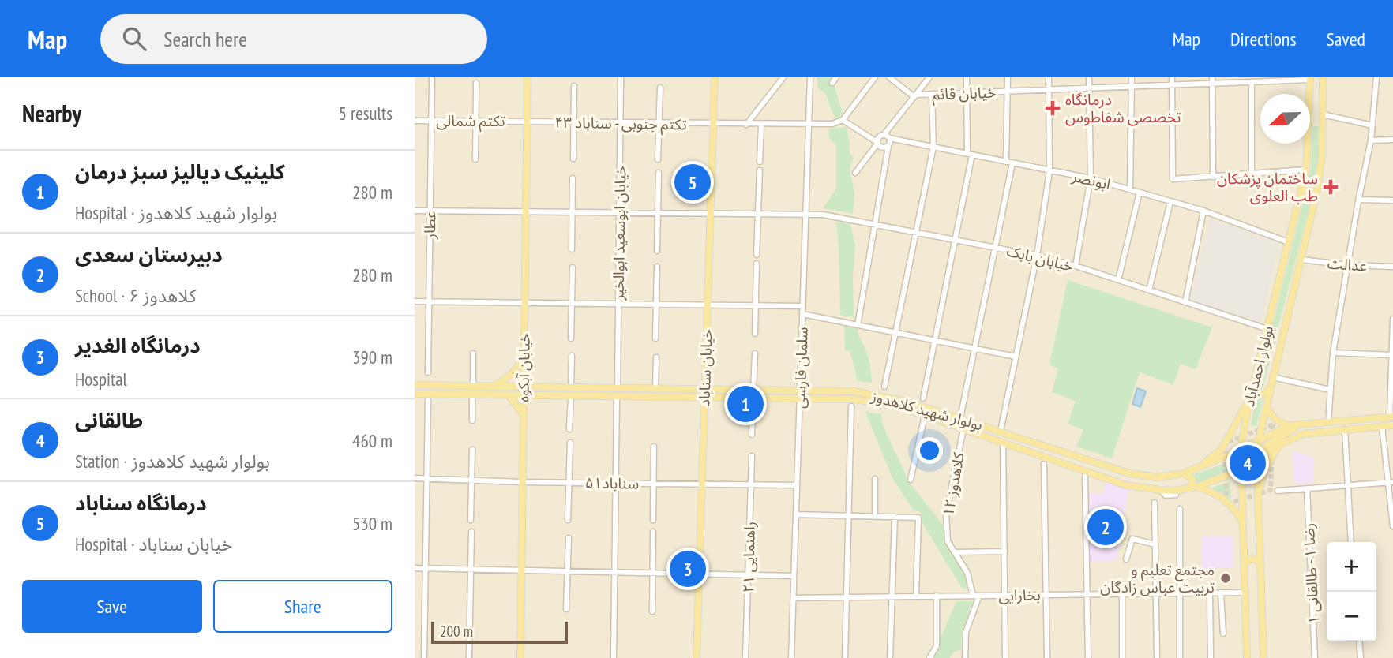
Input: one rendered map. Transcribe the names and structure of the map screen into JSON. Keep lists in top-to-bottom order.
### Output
{
  "streets": {
    "main road": [
      "بولوار احمدآباد",
      "خیابان آبکوه",
      "خیابان سناباد",
      "بولوار شهید کلاهدوز"
    ],
    "street": [
      "خیابان قائم",
      "تکتم شمالی",
      "تکتم جنوبی - سناباد ۴۳",
      "ابونصر",
      "عطار",
      "خیابان ابوسعید ابوالخیر",
      "خیابان بابک",
      "عدالت",
      "سلمان فارسی",
      "سناباد۵۱",
      "کلاهدوز ۱۲",
      "راهنمایی ۲۱",
      "رضا ۱ - طالقانی ۱",
      "بخارایی"
    ]
  },
  "crossings": [
    ["خیابان قائم", "بولوار احمدآباد"],
    ["تکتم شمالی", "تکتم جنوبی - سناباد ۴۳"],
    ["تکتم شمالی", "عطار"],
    ["تکتم شمالی", "خیابان آبکوه"],
    ["تکتم جنوبی - سناباد ۴۳", "خیابان ابوسعید ابوالخیر"],
    ["تکتم جنوبی - سناباد ۴۳", "خیابان آبکوه"],
    ["تکتم جنوبی - سناباد ۴۳", "خیابان سناباد"],
    ["تکتم جنوبی - سناباد ۴۳", "سلمان فارسی"],
    ["ابونصر", "بولوار احمدآباد"],
    ["عطار", "خیابان بابک"],
    ["خیابان ابوسعید ابوالخیر", "خیابان بابک"],
    ["خیابان ابوسعید ابوالخیر", "بولوار شهید کلاهدوز"],
    ["خیابان بابک", "بولوار احمدآباد"],
    ["خیابان بابک", "خیابان آبکوه"],
    ["خیابان بابک", "خیابان سناباد"],
    ["خیابان بابک", "سلمان فارسی"],
    ["عدالت", "بولوار احمدآباد"],
    ["بولوار احمدآباد", "بولوار شهید کلاهدوز"],
    ["بولوار احمدآباد", "بخارایی"],
    ["خیابان آبکوه", "بولوار شهید کلاهدوز"],
    ["خیابان آبکوه", "سناباد۵۱"],
    ["خیابان سناباد", "بولوار شهید کلاهدوز"],
    ["خیابان سناباد", "سناباد۵۱"],
    ["سلمان فارسی", "بولوار شهید کلاهدوز"],
    ["سلمان فارسی", "سناباد۵۱"],
    ["سلمان فارسی", "بخارایی"],
    ["سناباد۵۱", "راهنمایی ۲۱"],
    ["کلاهدوز ۱۲", "بخارایی"]
  ],
  "places": {
    "health": ["درمانگاه تخصصی شفاطوس", "ساختمان پزشكان طب العلوى"],
    "other": ["مجتمع تعلیم و تربیت عباس زادگان"]
  },
  "scale_bar": "200 m",
  "north": "left",
  "page": {
    "header": "Map",
    "search": "Search here",
    "nav": ["Map", "Directions", "Saved"],
    "heading": ["Nearby", "5 results"],
    "list": [
      {
        "mark": "1",
        "name": "کلینیک دیالیز سبز درمان",
        "note": "Hospital · بولوار شهید کلاهدوز",
        "value": "280 m"
      },
      {
        "mark": "2",
        "name": "دبیرستان سعدی",
        "note": "School · کلاهدوز ۶",
        "value": "280 m"
      },
      {
        "mark": "3",
        "name": "درمانگاه الغدیر",
        "note": "Hospital",
        "value": "390 m"
      },
      {
        "mark": "4",
        "name": "طالقانی",
        "note": "Station · بولوار شهید کلاهدوز",
        "value": "460 m"
      },
      {
        "mark": "5",
        "name": "درمانگاه سناباد",
        "note": "Hospital · خیابان سناباد",
        "value": "530 m"
      }
    ],
    "pins": [
      "5",
      "1",
      "4",
      "2",
      "3"
    ],
    "map_buttons": ["+", "−"],
    "buttons": ["Save", "Share"],
    "scale": "200 m"
  }
}
